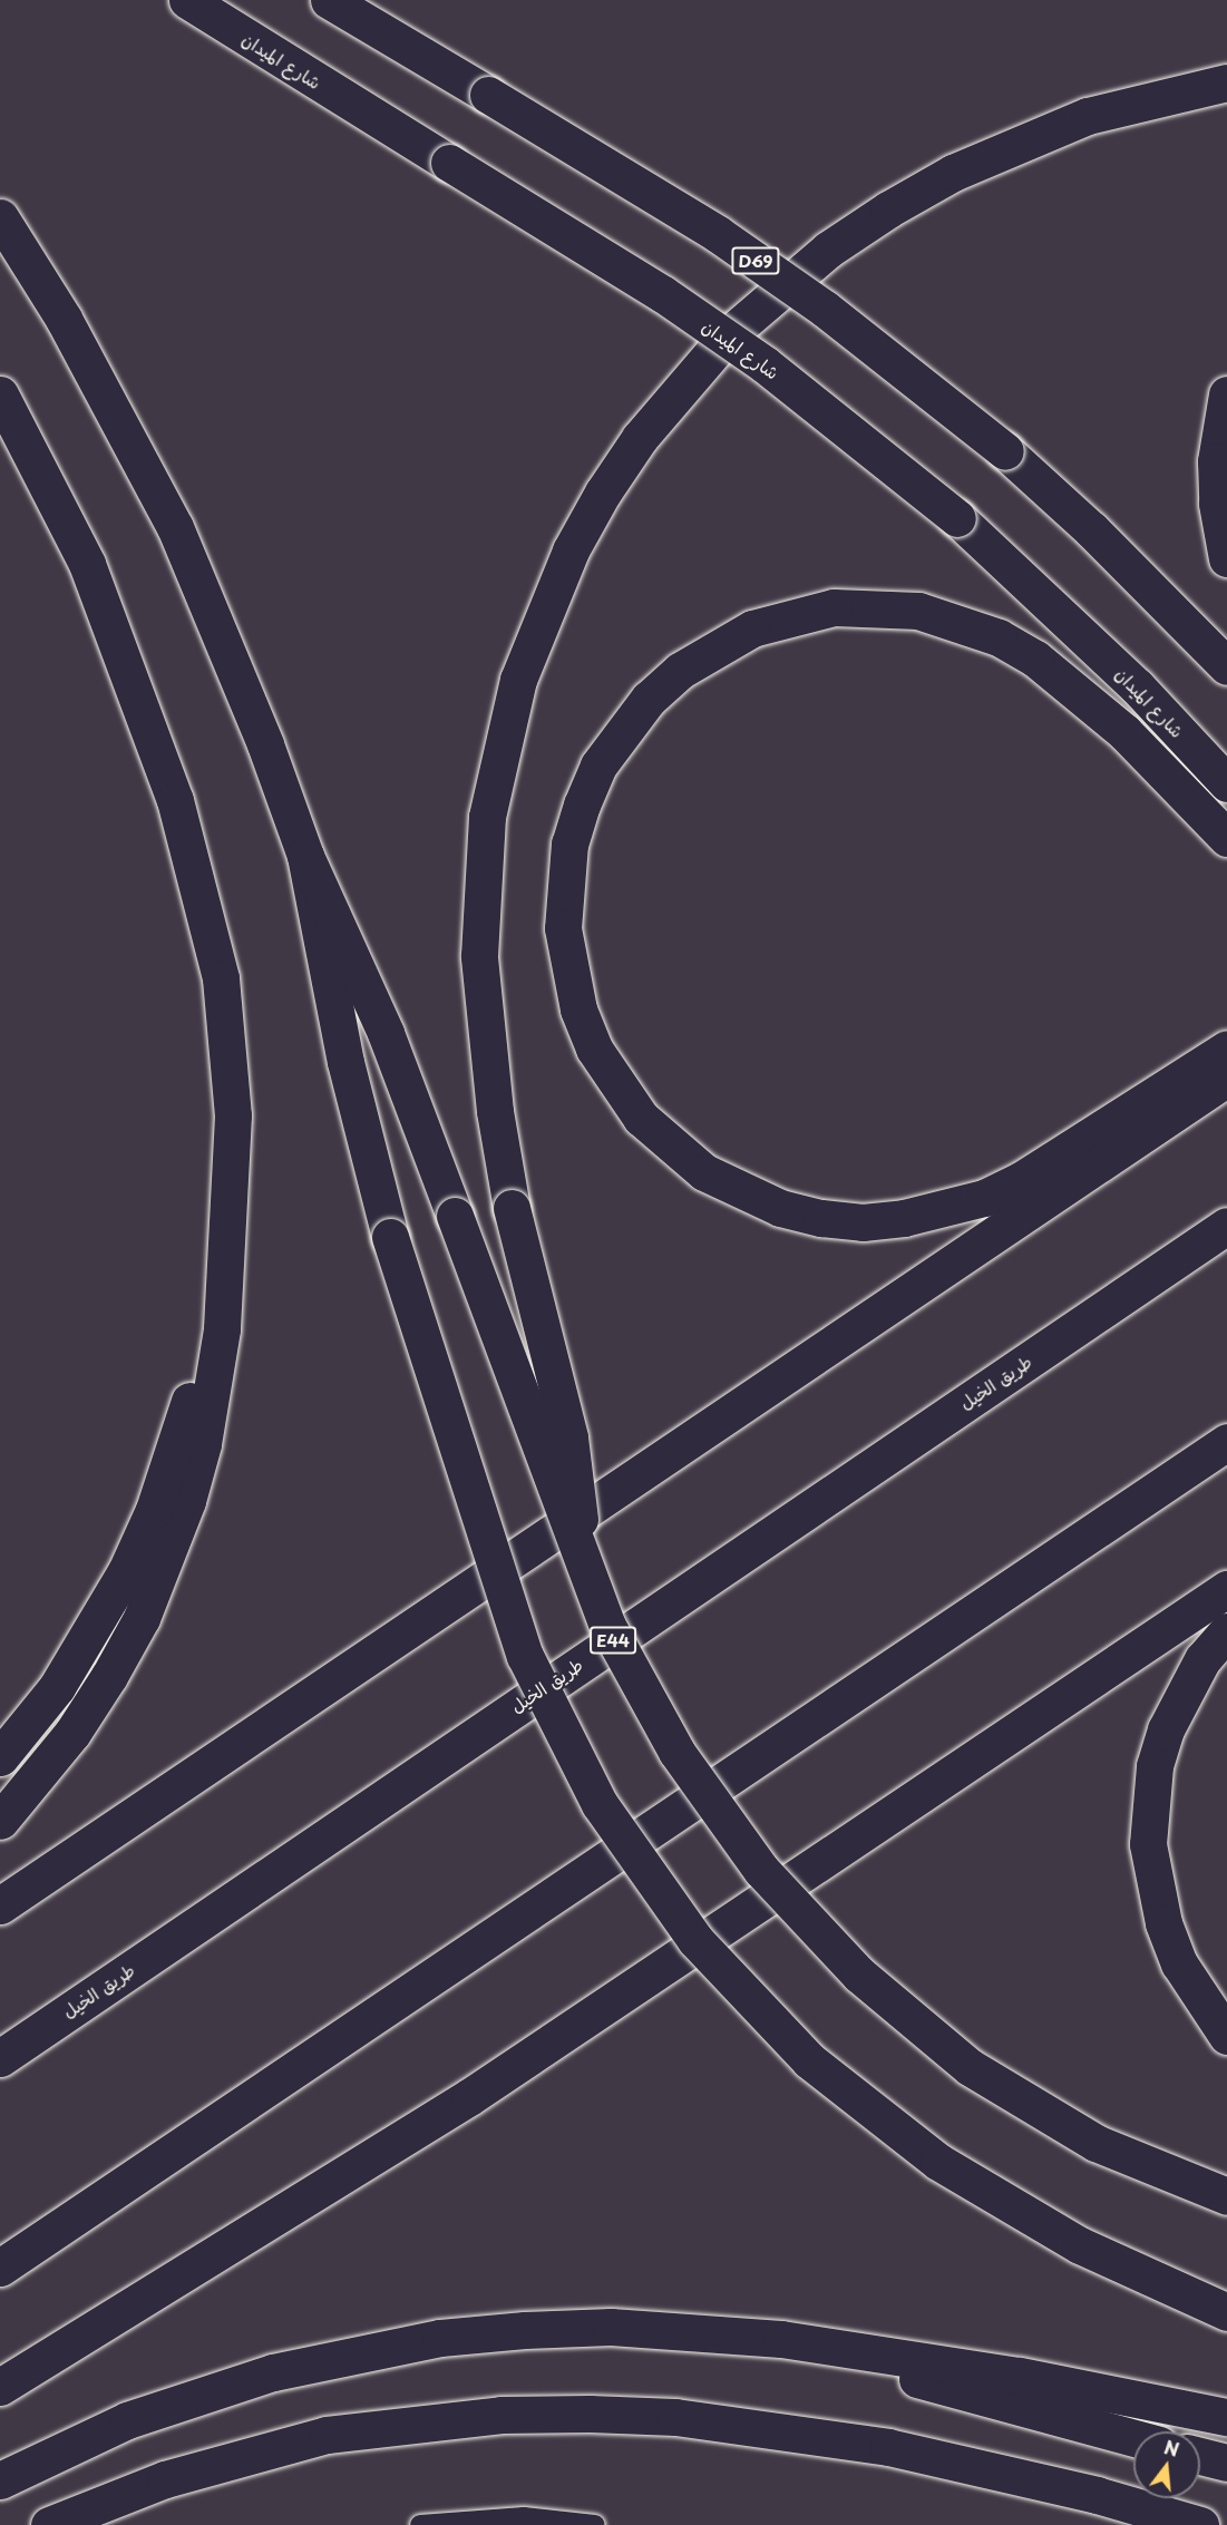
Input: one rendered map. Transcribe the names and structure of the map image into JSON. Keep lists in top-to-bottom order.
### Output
{
  "streets": {
    "main road": [
      "شارع الميدان",
      "D69",
      "طريق الخيل",
      "E44"
    ]
  },
  "north": "top"
}
